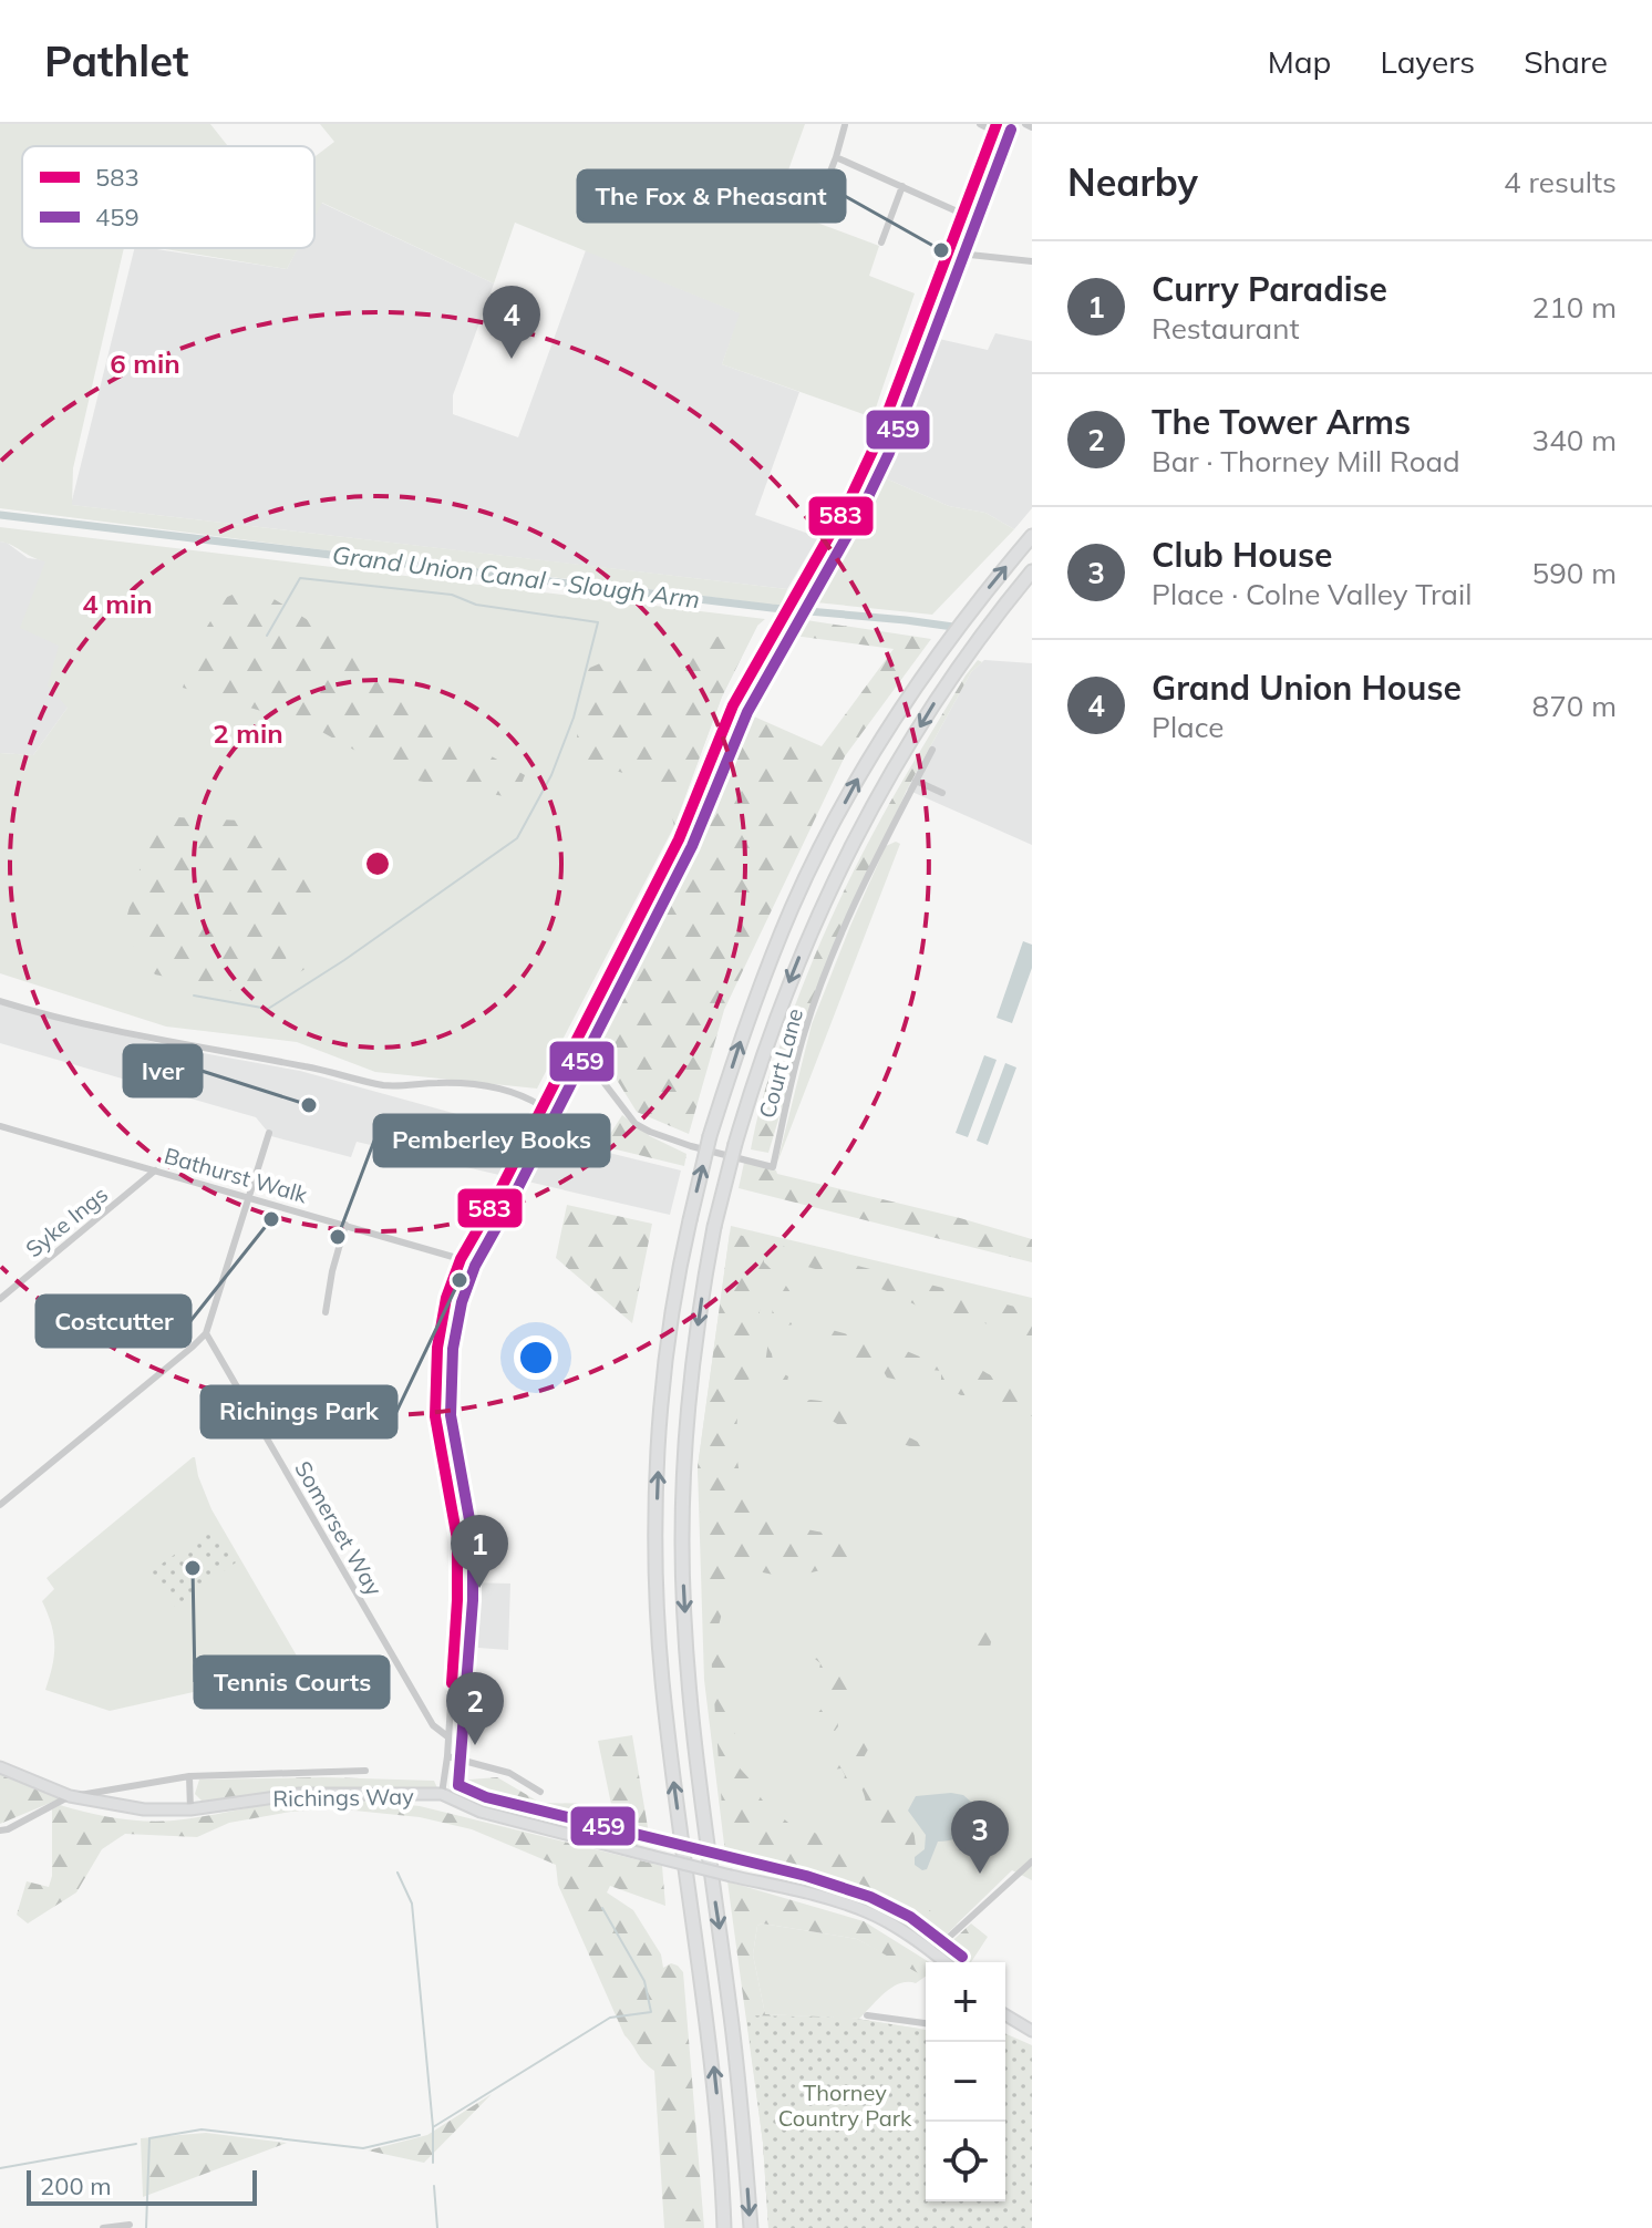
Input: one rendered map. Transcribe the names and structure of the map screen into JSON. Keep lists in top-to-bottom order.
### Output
{
  "streets": {
    "street": [
      "Court Lane",
      "Bathurst Walk",
      "Syke Ings",
      "Somerset Way",
      "Richings Way"
    ]
  },
  "crossings": [
    ["Bathurst Walk", "Syke Ings"]
  ],
  "water": ["Grand Union Canal - Slough Arm"],
  "parks": ["Thorney Country Park"],
  "places": [
    "The Fox & Pheasant",
    "Iver",
    "Costcutter",
    "Pemberley Books",
    "Richings Park",
    "Tennis Courts"
  ],
  "lines": ["transit line 583", "transit line 459"],
  "legend": ["583", "459"],
  "scale_bar": "200 m",
  "page": {
    "header": "Pathlet",
    "nav": ["Map", "Layers", "Share"],
    "heading": ["Nearby", "4 results"],
    "list": [
      {
        "mark": "1",
        "name": "Curry Paradise",
        "note": "Restaurant",
        "value": "210 m"
      },
      {
        "mark": "2",
        "name": "The Tower Arms",
        "note": "Bar · Thorney Mill Road",
        "value": "340 m"
      },
      {
        "mark": "3",
        "name": "Club House",
        "note": "Place · Colne Valley Trail",
        "value": "590 m"
      },
      {
        "mark": "4",
        "name": "Grand Union House",
        "note": "Place",
        "value": "870 m"
      }
    ],
    "pins": [
      "4",
      "1",
      "2",
      "3"
    ],
    "map_buttons": ["+", "−"],
    "scale": "200 m"
  },
  "rings": ["6 min", "4 min", "2 min"]
}
